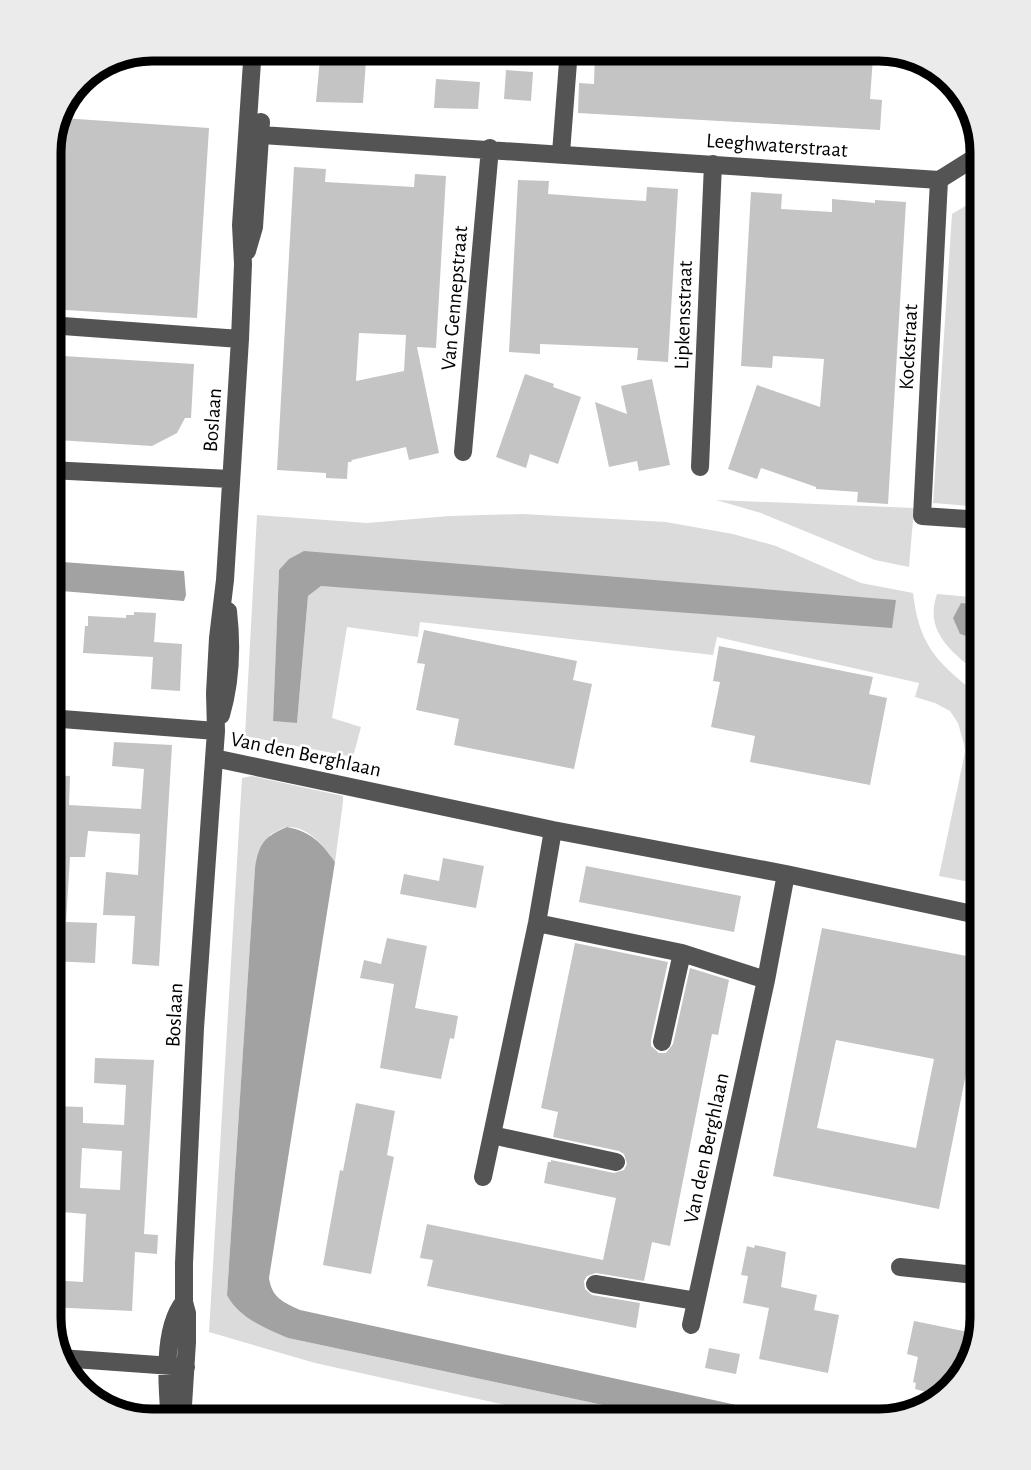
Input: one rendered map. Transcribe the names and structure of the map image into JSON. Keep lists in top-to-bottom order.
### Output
{
  "streets": {
    "street": [
      "Leeghwaterstraat",
      "Van Gennepstraat",
      "Lipkensstraat",
      "Kockstraat",
      "Boslaan",
      "Van den Berghlaan"
    ]
  },
  "crossings": [
    ["Leeghwaterstraat", "Van Gennepstraat"],
    ["Leeghwaterstraat", "Lipkensstraat"],
    ["Leeghwaterstraat", "Kockstraat"],
    ["Leeghwaterstraat", "Boslaan"],
    ["Boslaan", "Van den Berghlaan"]
  ]
}
